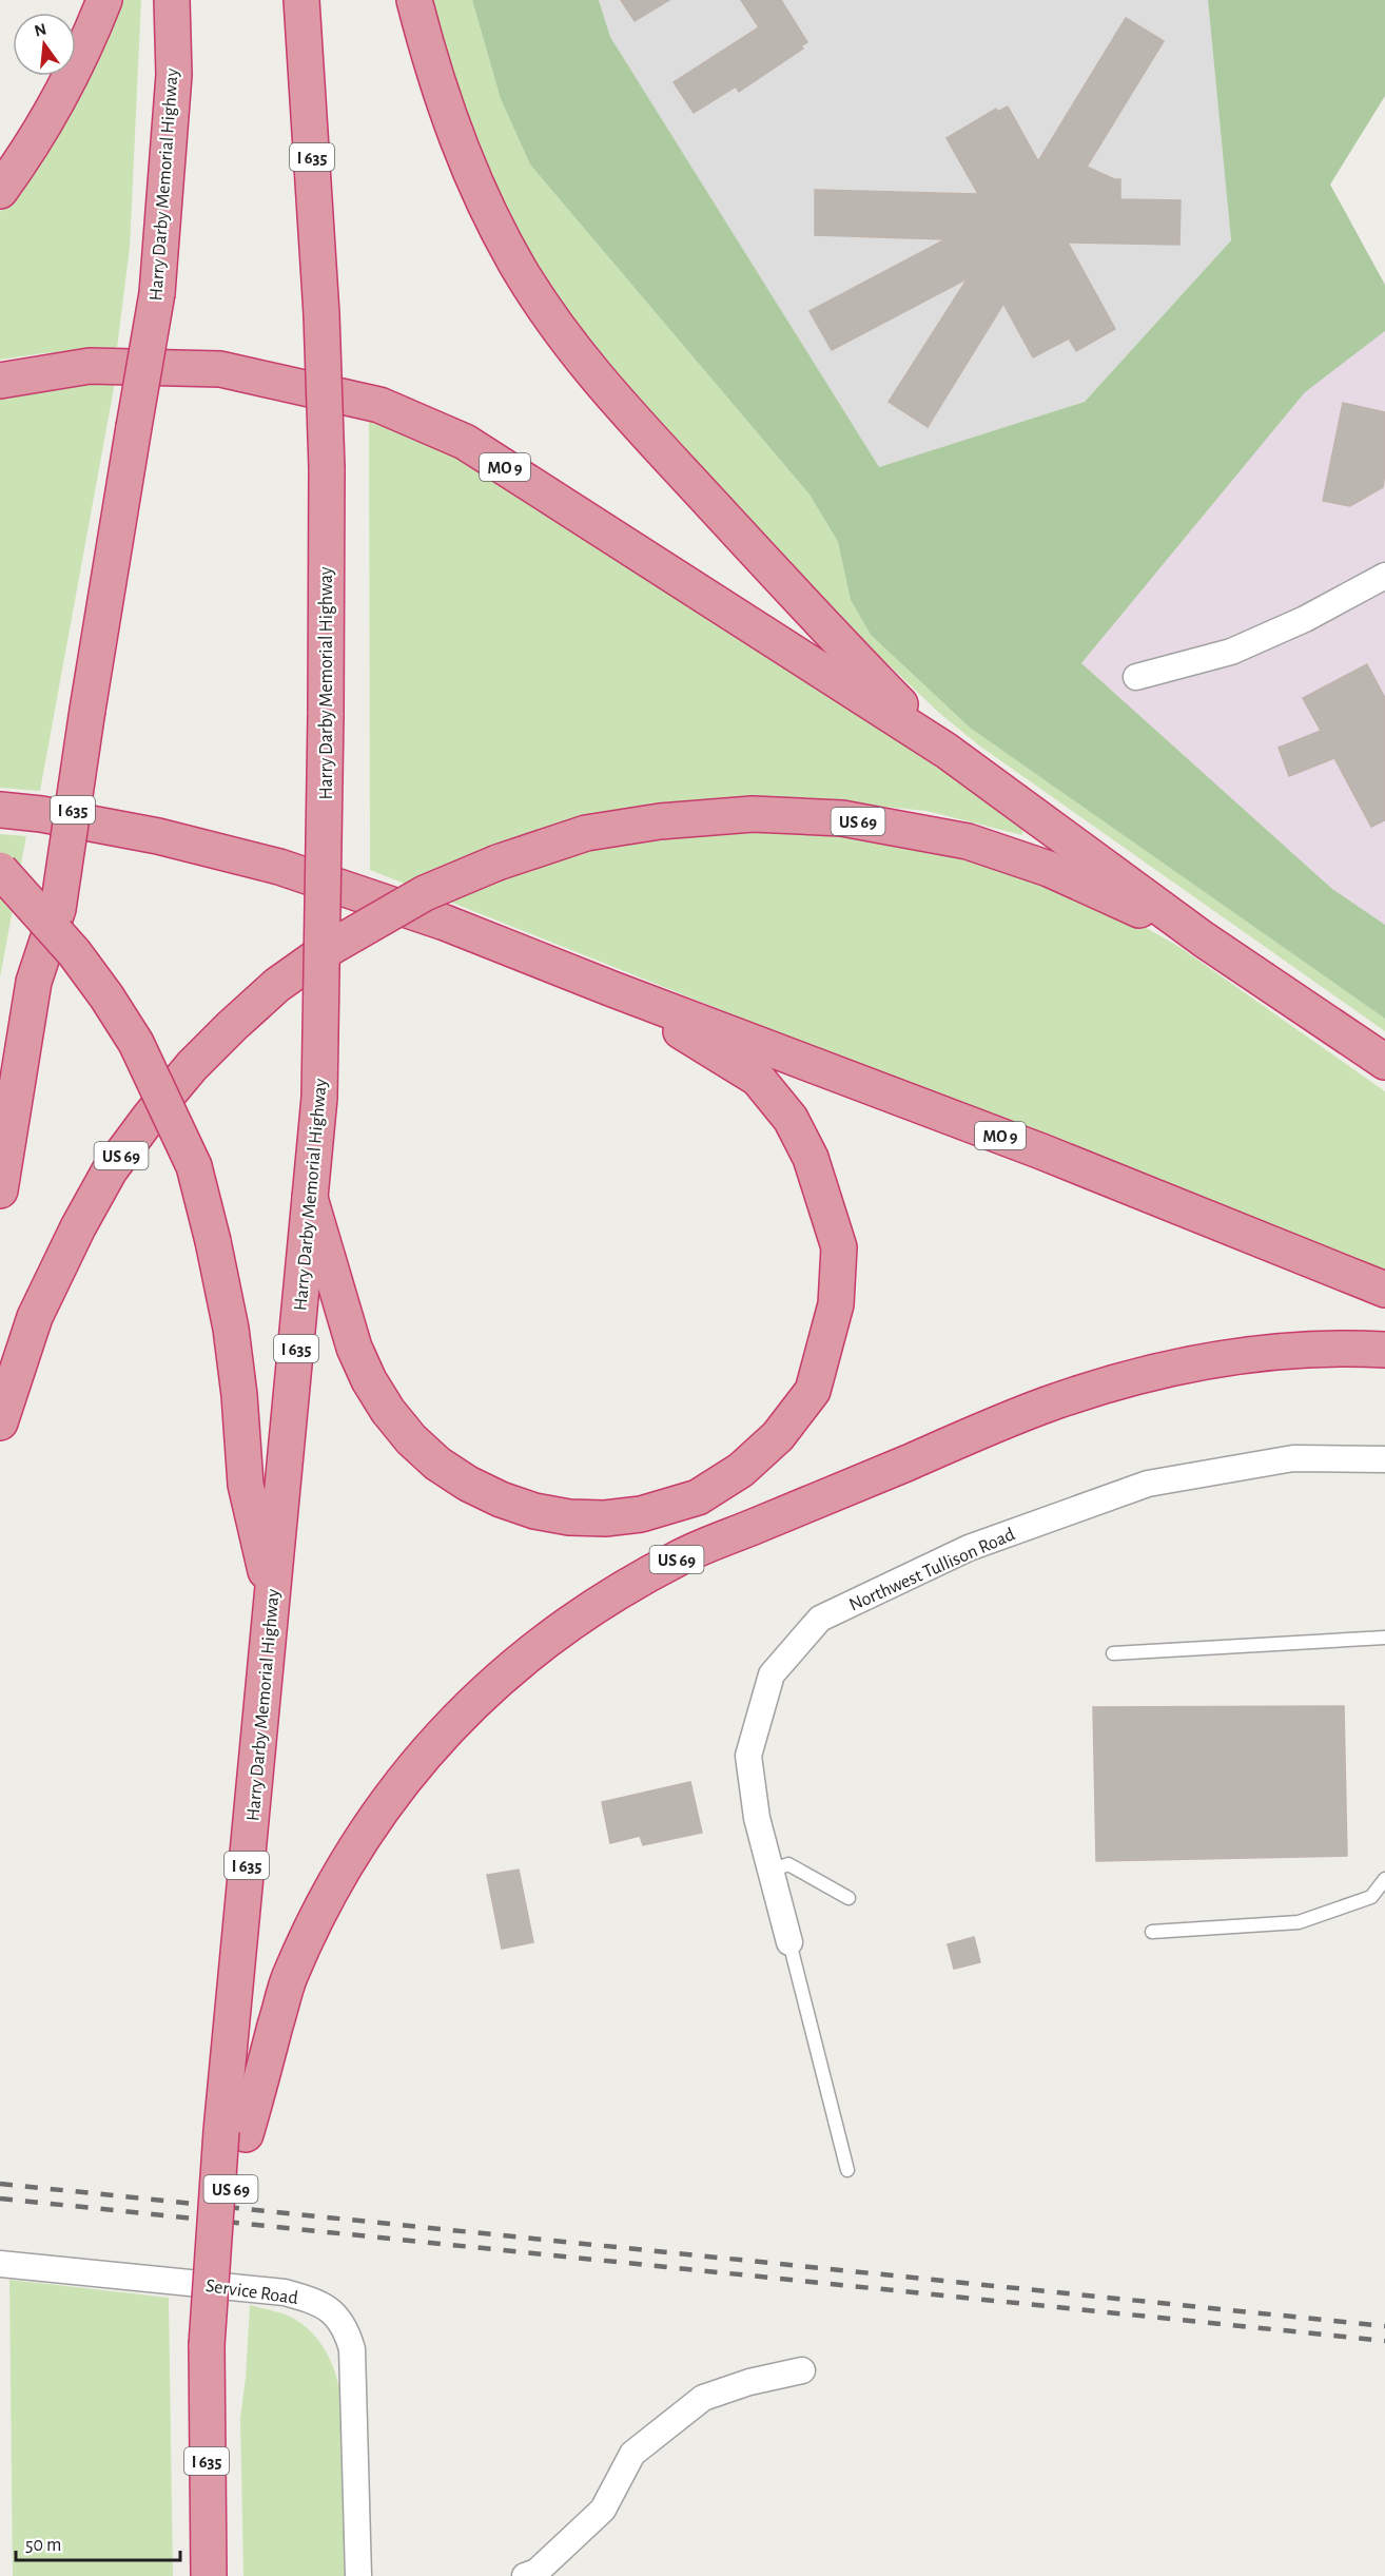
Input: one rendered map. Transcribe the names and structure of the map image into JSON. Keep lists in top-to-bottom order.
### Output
{
  "streets": {
    "highway": [
      "I 635",
      "Harry Darby Memorial Highway",
      "MO 9",
      "US 69"
    ],
    "street": ["Northwest Tullison Road", "Service Road"]
  },
  "crossings": [
    ["Harry Darby Memorial Highway", "US 69"],
    ["MO 9", "US 69"]
  ],
  "scale_bar": "50 m",
  "north": "top"
}
